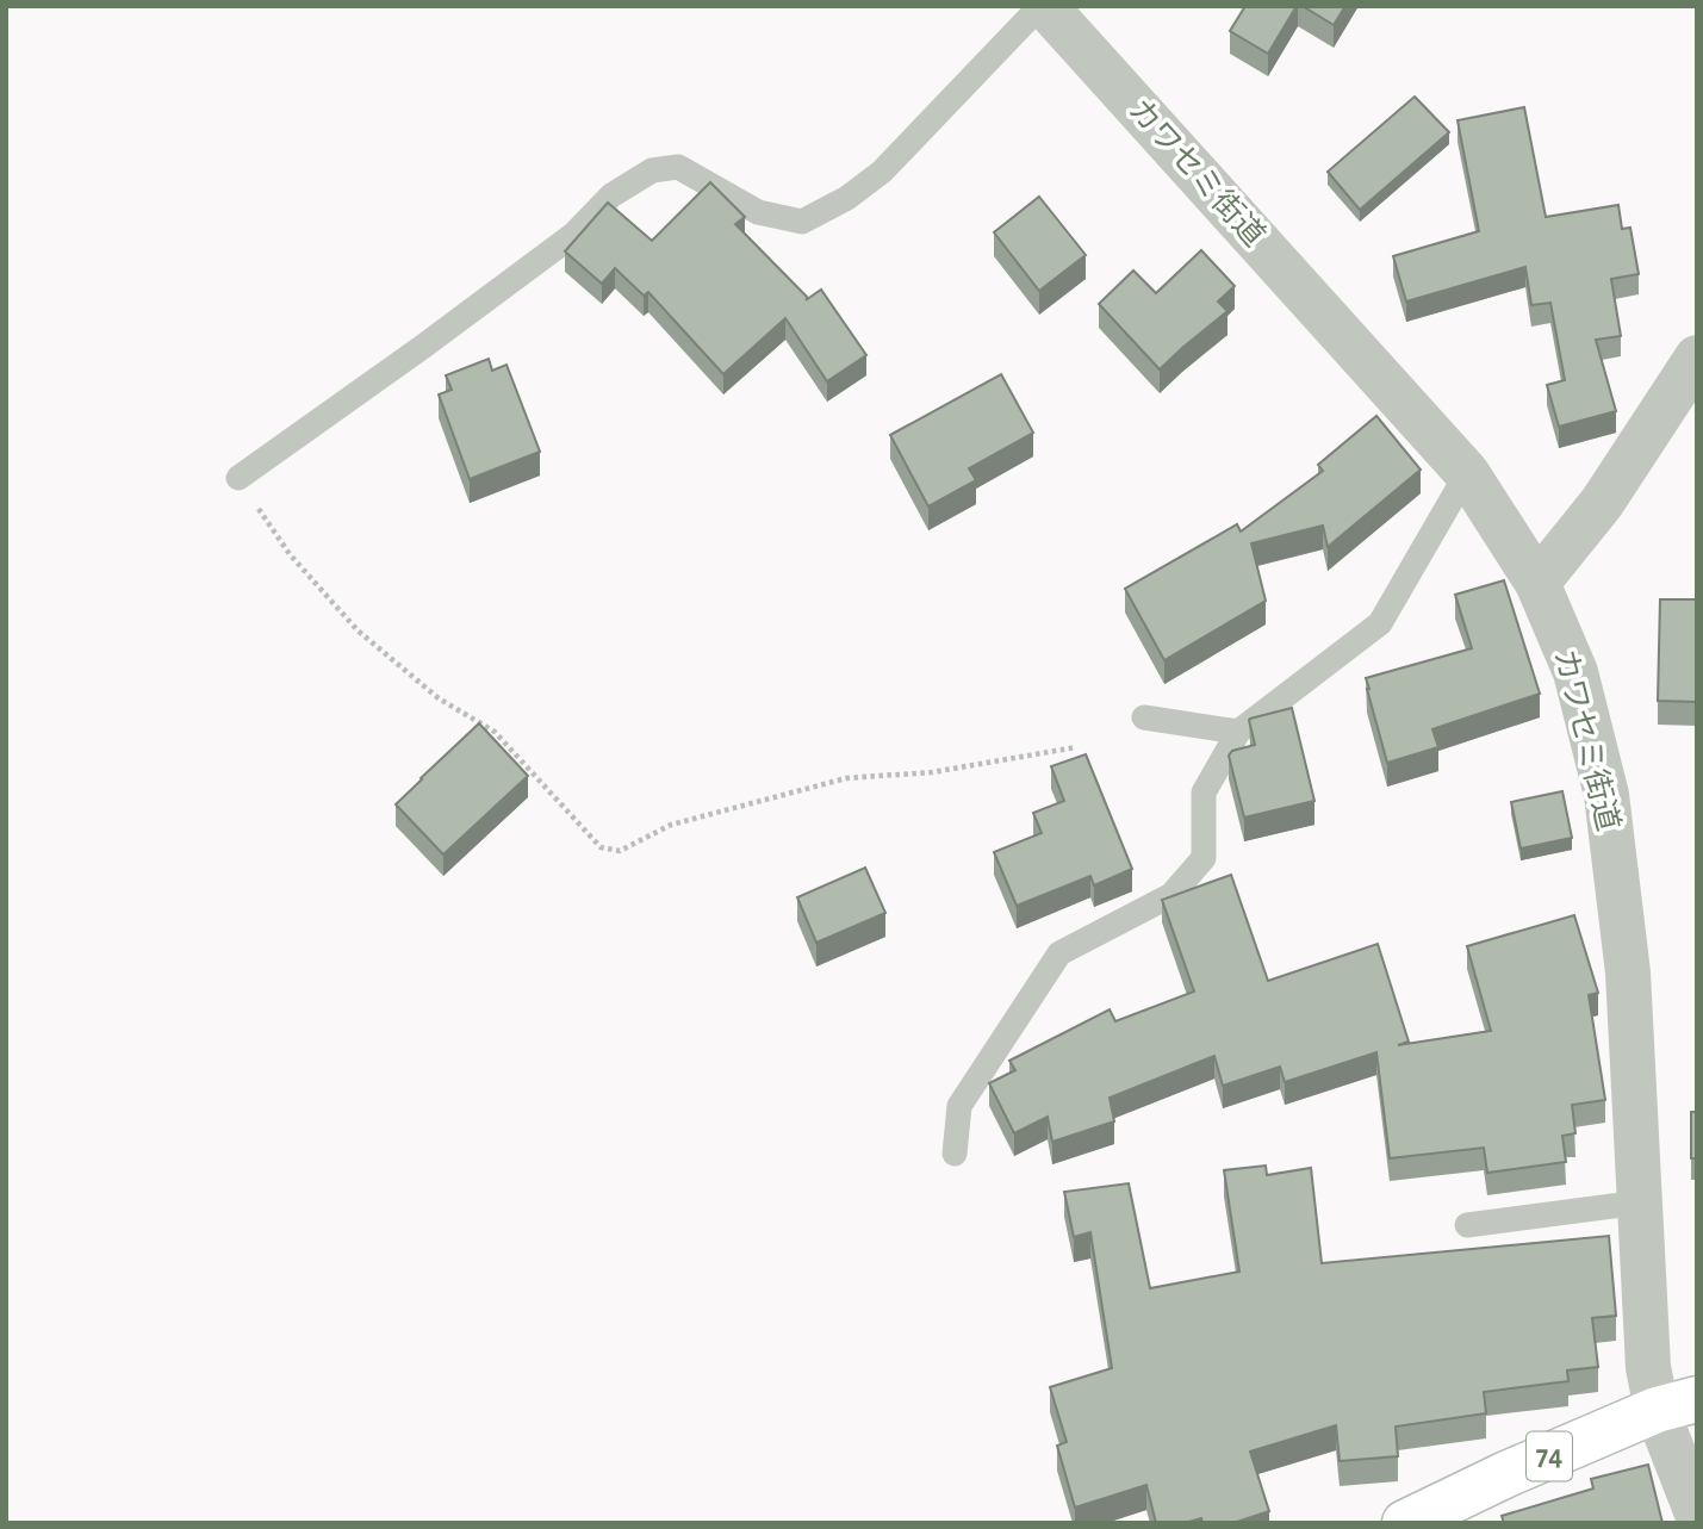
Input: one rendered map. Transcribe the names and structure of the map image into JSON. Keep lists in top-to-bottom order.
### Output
{
  "streets": {
    "main road": ["74"],
    "street": ["カワセミ街道"]
  },
  "crossings": [
    ["カワセミ街道", "74"]
  ]
}
